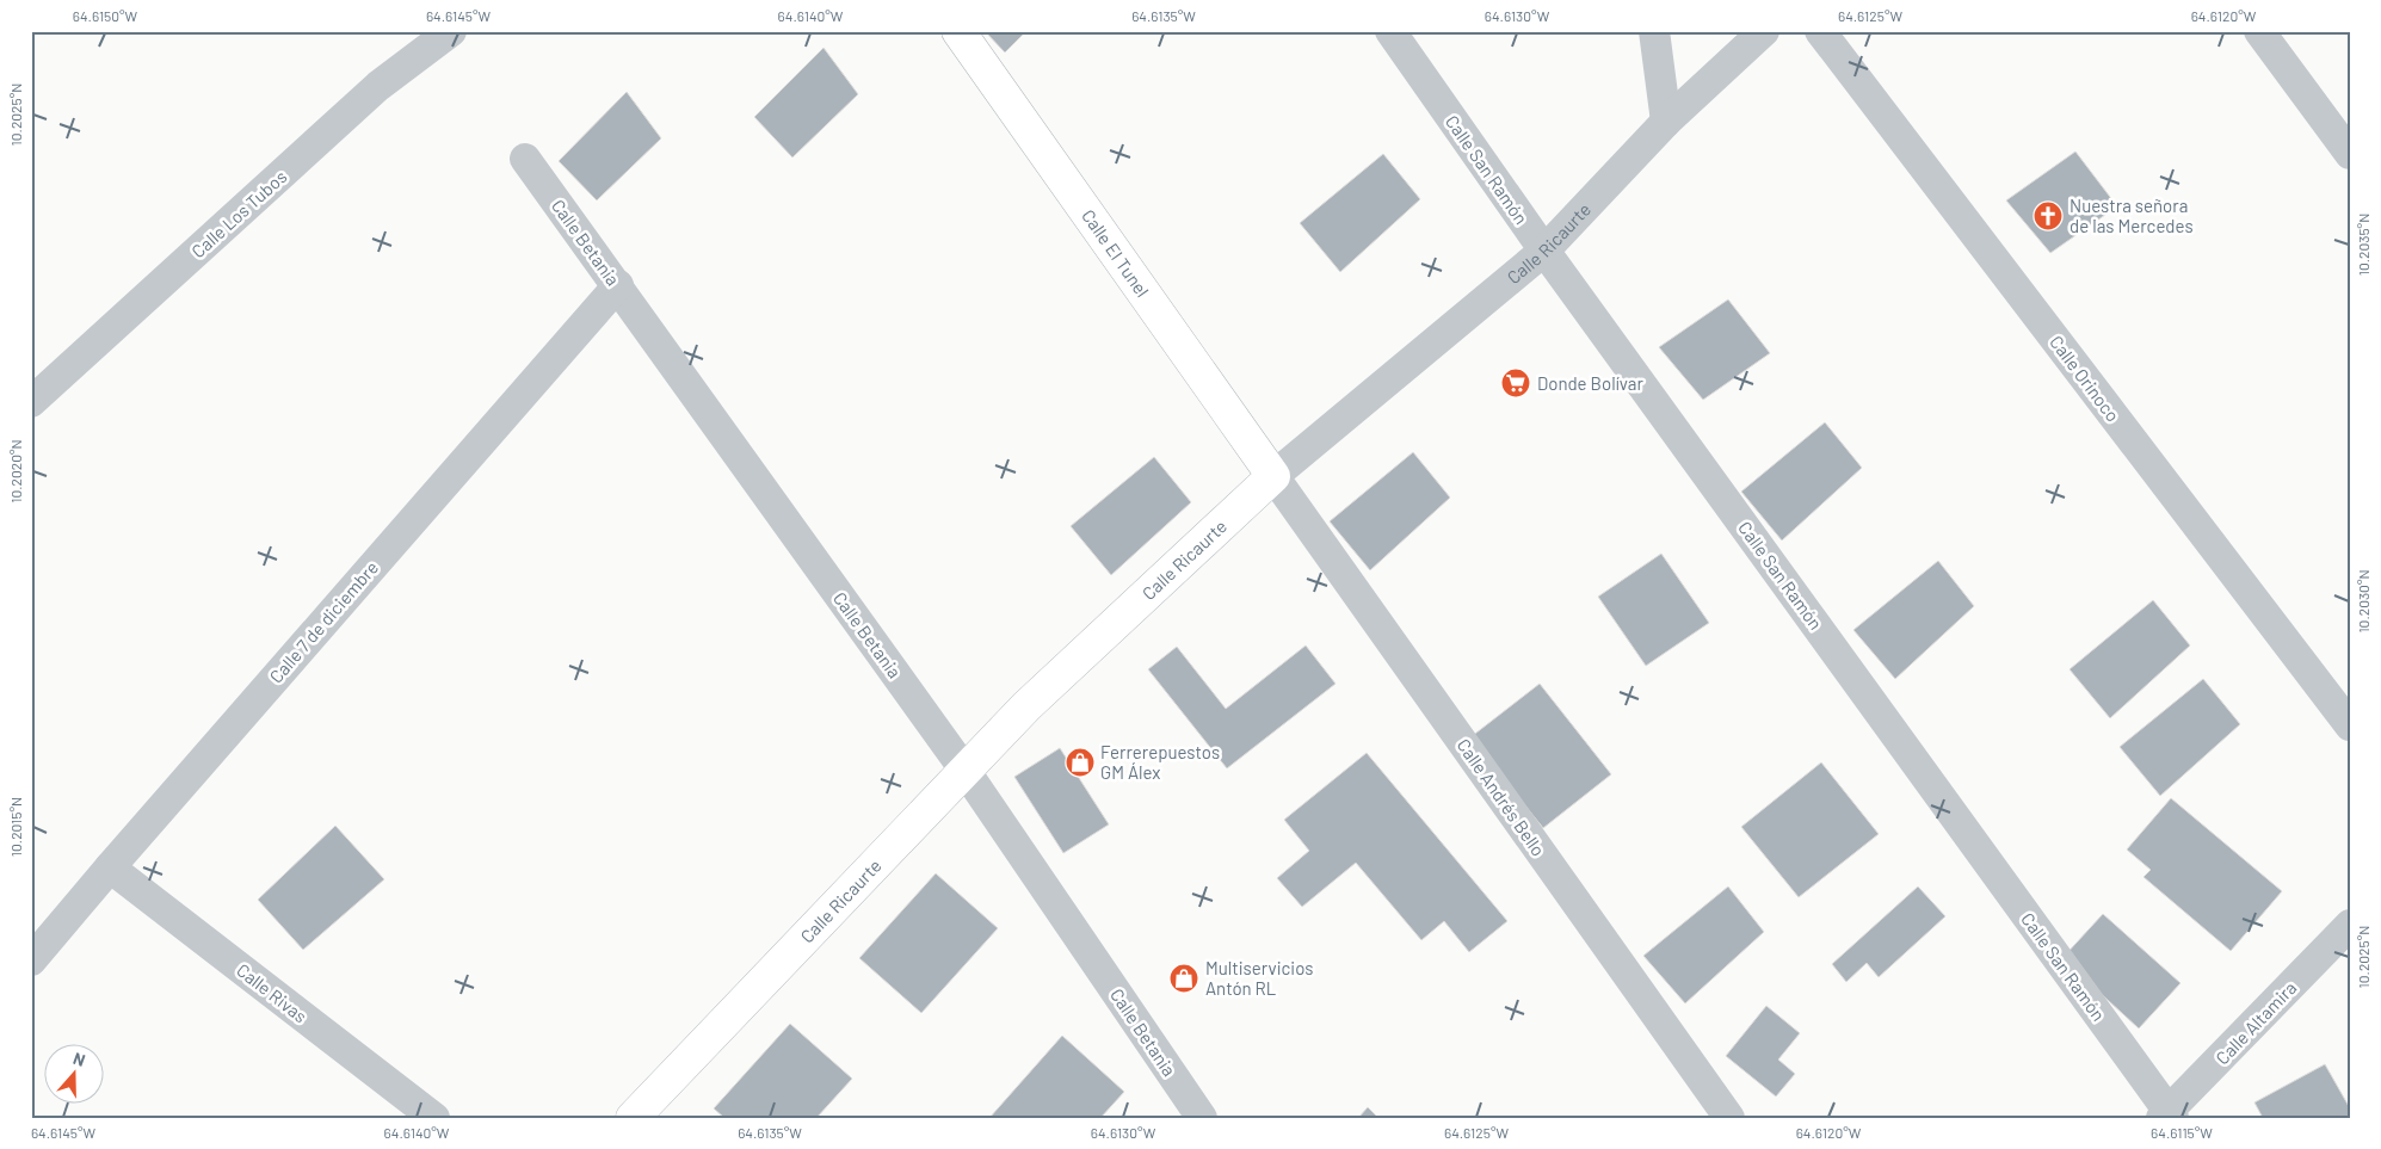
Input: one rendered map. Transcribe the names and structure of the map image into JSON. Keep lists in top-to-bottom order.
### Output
{
  "streets": {
    "street": [
      "Calle San Ramón",
      "Calle Los Tubos",
      "Calle Betania",
      "Calle Ricaurte",
      "Calle El Tunel",
      "Calle Orinoco",
      "Calle 7 de diciembre",
      "Calle Andrés Bello",
      "Calle Rivas",
      "Calle Altamira"
    ]
  },
  "crossings": [
    ["Calle San Ramón", "Calle Ricaurte"],
    ["Calle San Ramón", "Calle Altamira"],
    ["Calle Betania", "Calle Ricaurte"],
    ["Calle Betania", "Calle 7 de diciembre"],
    ["Calle Ricaurte", "Calle El Tunel"],
    ["Calle Ricaurte", "Calle Andrés Bello"],
    ["Calle El Tunel", "Calle Andrés Bello"],
    ["Calle 7 de diciembre", "Calle Rivas"]
  ],
  "places": {
    "church": ["Nuestra señora de las Mercedes"],
    "supermarket": ["Donde Bolívar"],
    "shop": ["Ferrerepuestos GM Álex", "Multiservicios Antón RL"]
  },
  "north": "top",
  "coordinates": [
    "64.6150°W",
    "64.6145°W",
    "64.6140°W",
    "64.6135°W",
    "64.6130°W",
    "64.6125°W",
    "64.6120°W",
    "10.2025°N",
    "10.2035°N",
    "10.2020°N",
    "10.2030°N",
    "10.2015°N",
    "64.6115°W"
  ]
}
